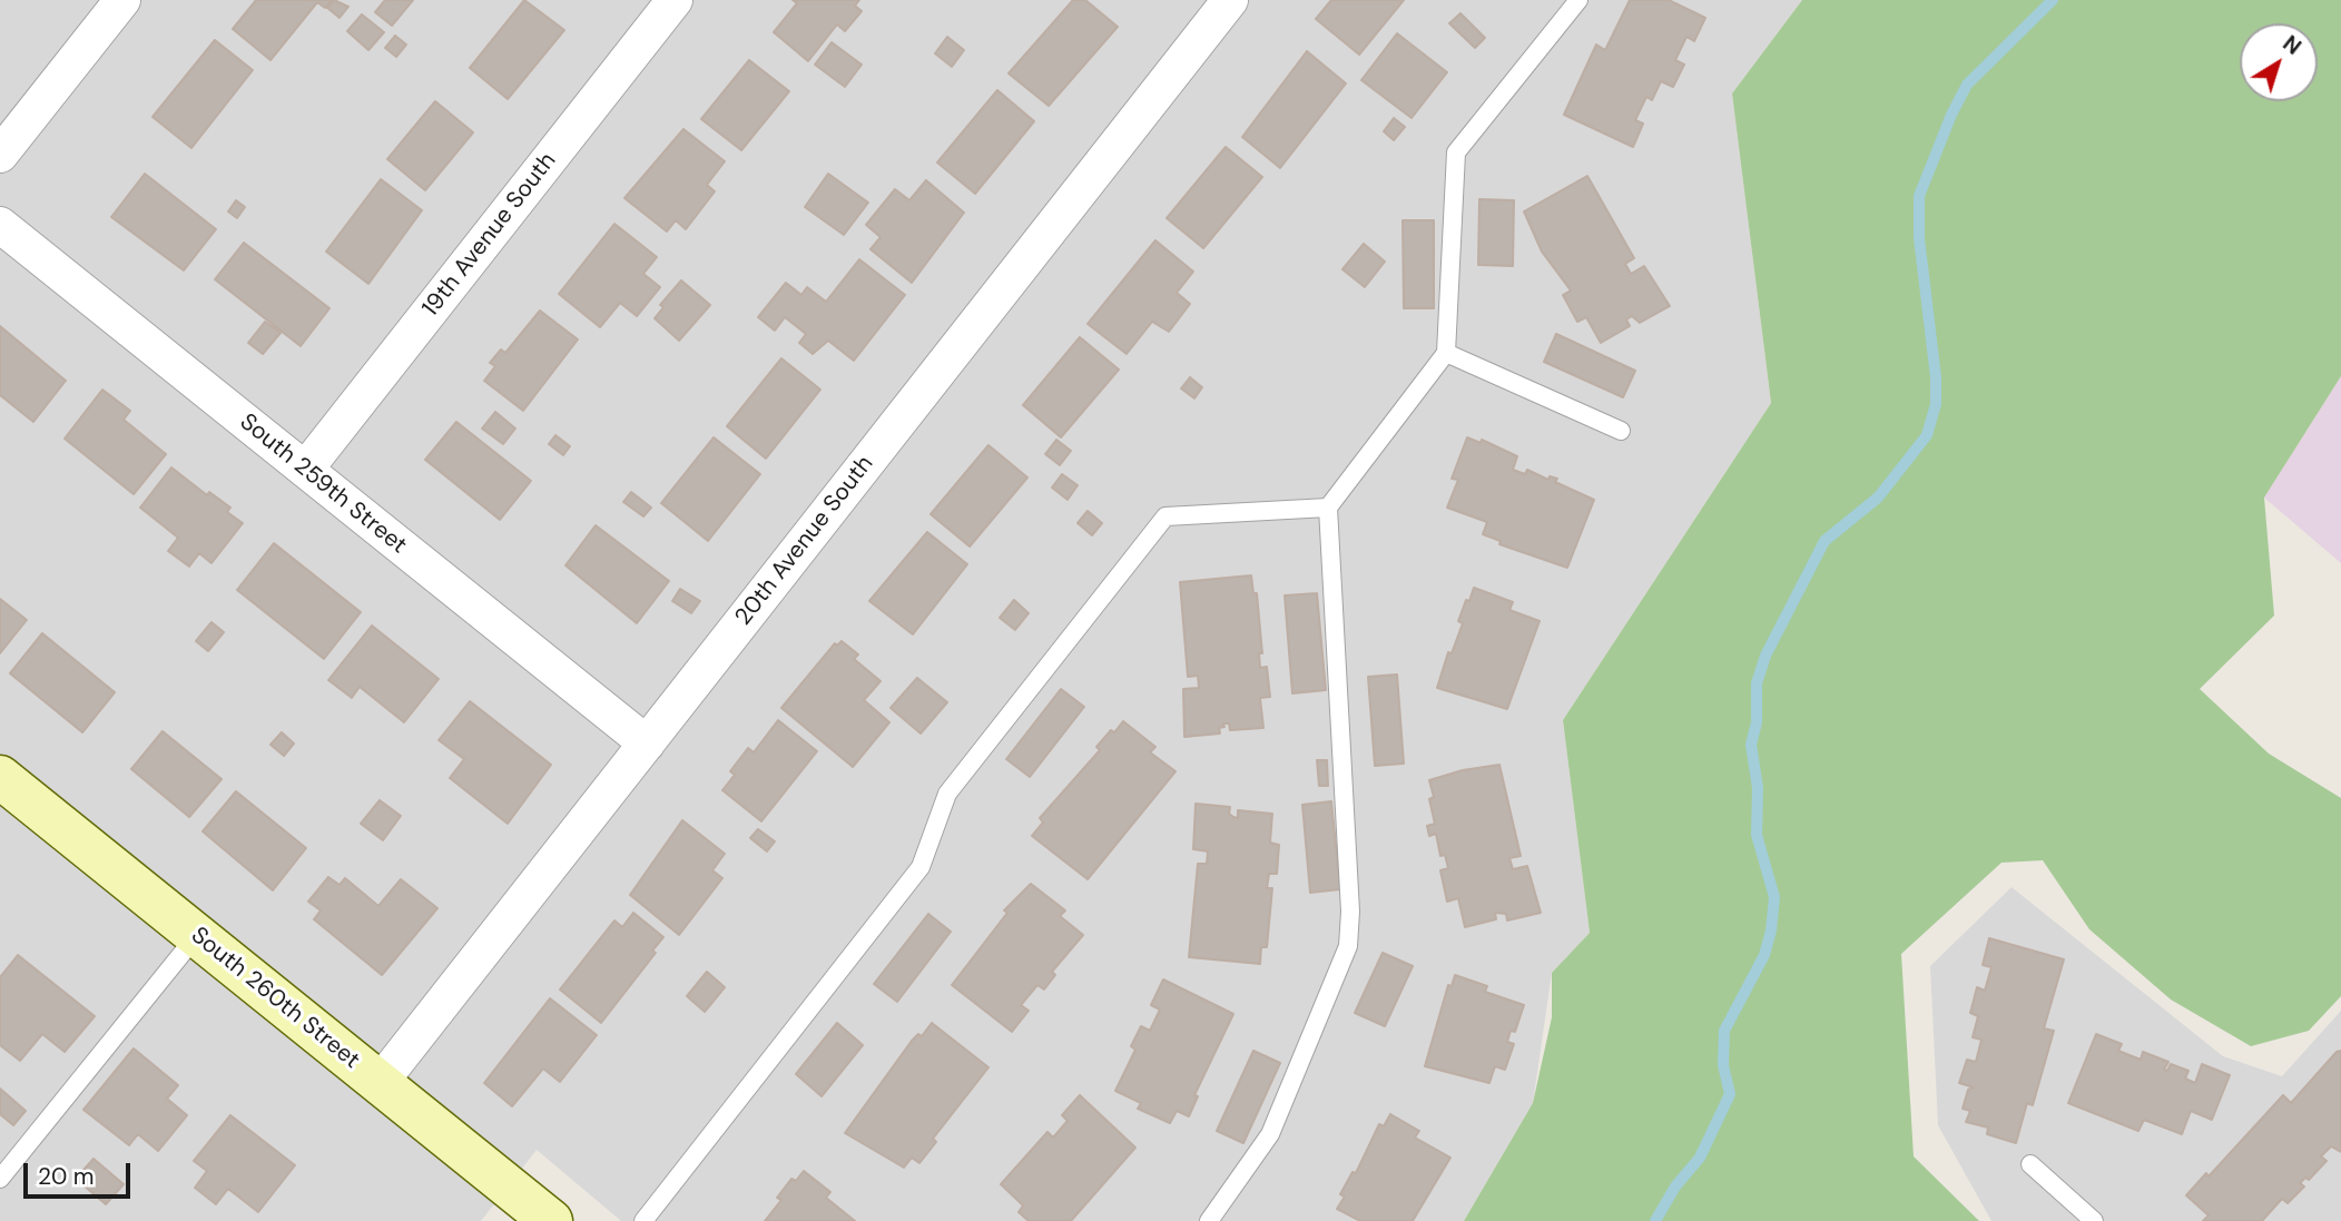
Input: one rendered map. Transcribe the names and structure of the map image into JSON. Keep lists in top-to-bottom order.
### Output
{
  "streets": {
    "main road": ["South 260th Street"],
    "street": ["19th Avenue South", "South 259th Street", "20th Avenue South"]
  },
  "crossings": [
    ["19th Avenue South", "South 259th Street"],
    ["South 259th Street", "20th Avenue South"],
    ["20th Avenue South", "South 260th Street"]
  ],
  "scale_bar": "20 m",
  "north": "top right"
}
